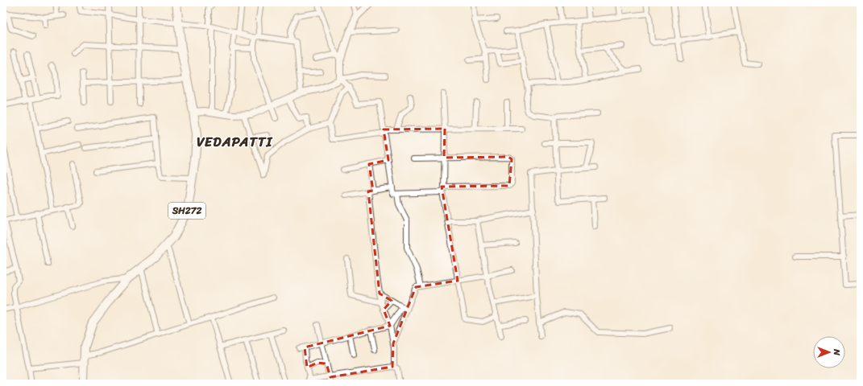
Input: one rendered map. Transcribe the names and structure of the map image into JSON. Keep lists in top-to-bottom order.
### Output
{
  "streets": {
    "main road": ["SH272"]
  },
  "districts": ["VEDAPATTI"],
  "north": "right"
}
